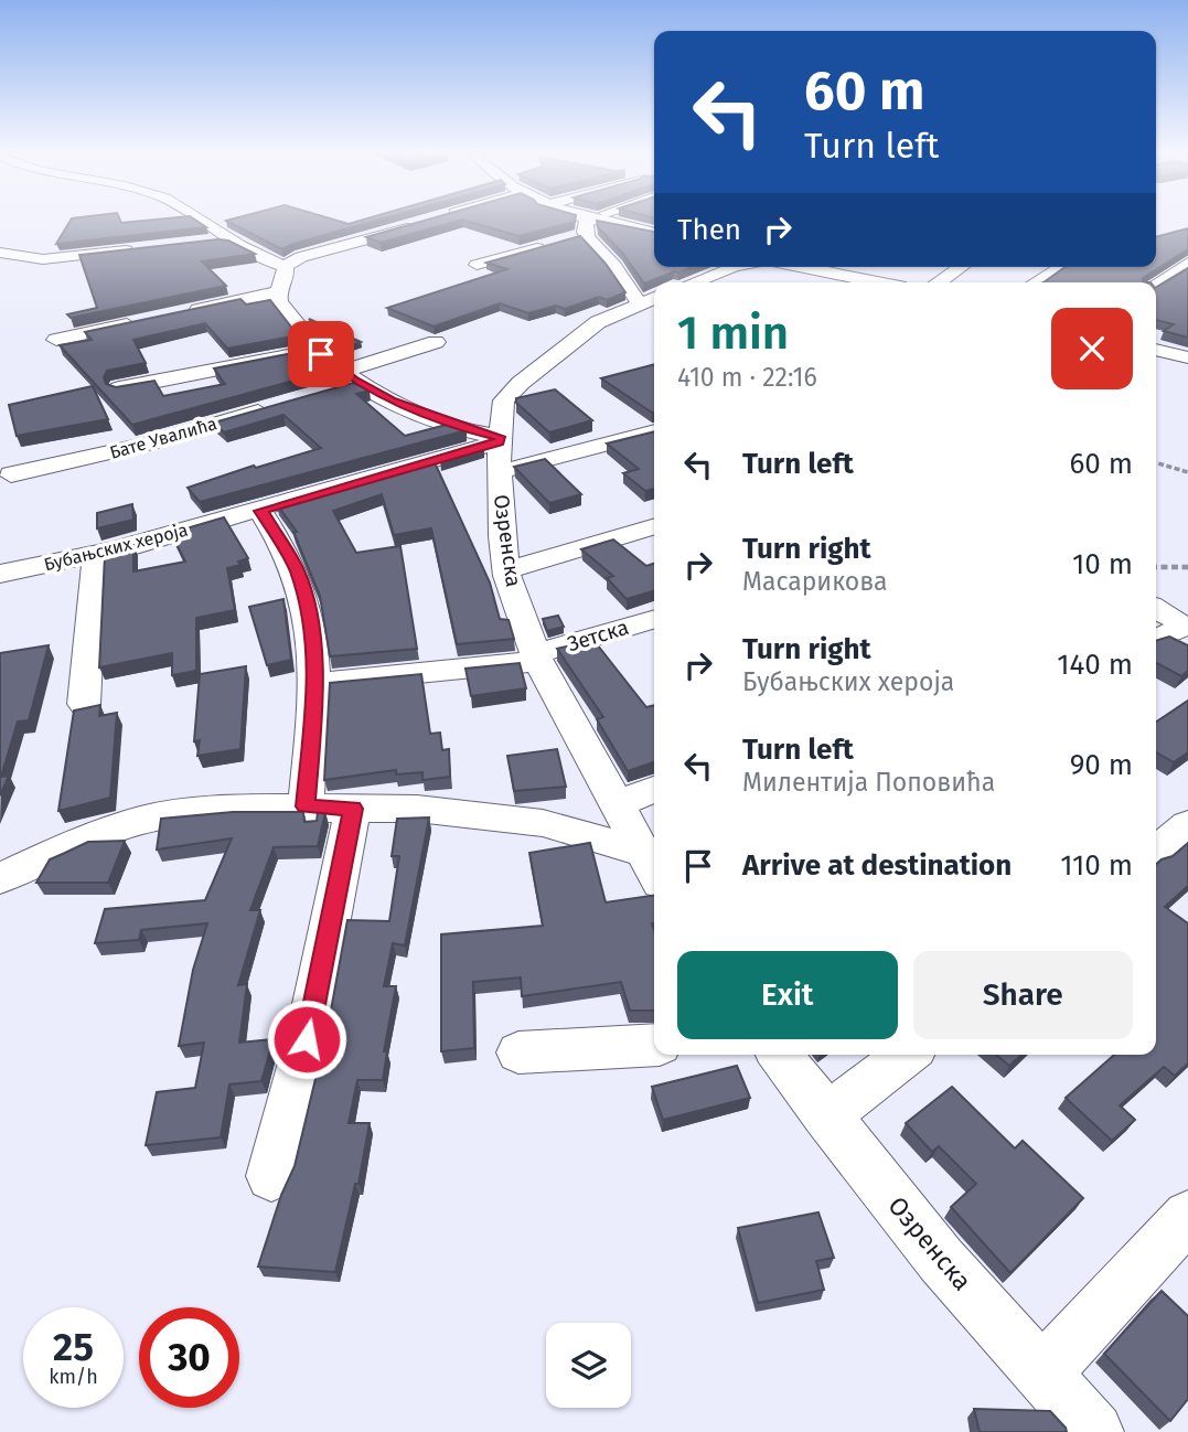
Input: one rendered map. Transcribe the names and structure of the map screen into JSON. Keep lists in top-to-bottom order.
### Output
{
  "streets": {
    "street": [
      "Бате Увалића",
      "Озренска",
      "Бубањских хероја",
      "Зетска"
    ]
  },
  "crossings": [
    ["Озренска", "Бубањских хероја"],
    ["Озренска", "Зетска"]
  ],
  "page": {
    "turn": ["60 m", "Turn left"],
    "then": "Then",
    "heading": ["1 min", "410 m · 22:16"],
    "list": [
      {
        "name": "Turn left",
        "value": "60 m"
      },
      {
        "name": "Turn right",
        "note": "Масарикова",
        "value": "10 m"
      },
      {
        "name": "Turn right",
        "note": "Бубањских хероја",
        "value": "140 m"
      },
      {
        "name": "Turn left",
        "note": "Милентија Поповића",
        "value": "90 m"
      },
      {
        "name": "Arrive at destination",
        "value": "110 m"
      }
    ],
    "buttons": ["Exit", "Share"],
    "speed": "25 km/h",
    "limit": "30"
  }
}
